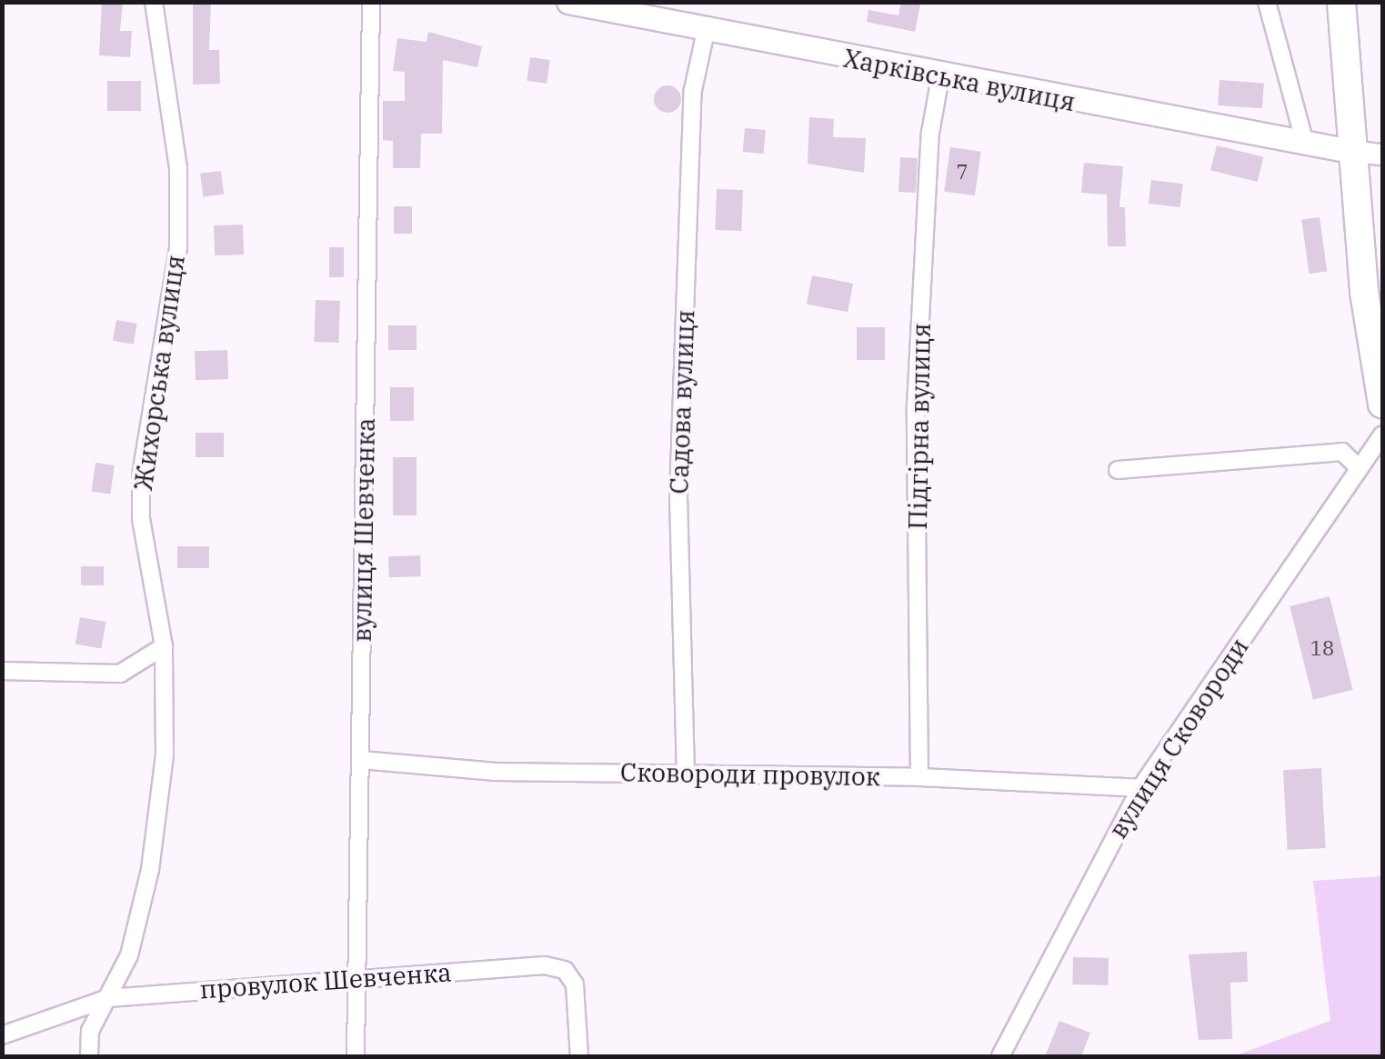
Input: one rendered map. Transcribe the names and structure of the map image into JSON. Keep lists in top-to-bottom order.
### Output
{
  "streets": {
    "main road": ["Харківська вулиця"],
    "street": [
      "Жихорська вулиця",
      "Садова вулиця",
      "Підгірна вулиця",
      "вулиця Шевченка",
      "вулиця Сковороди",
      "Сковороди провулок",
      "провулок Шевченка"
    ]
  },
  "crossings": [
    ["Харківська вулиця", "Садова вулиця"],
    ["Харківська вулиця", "Підгірна вулиця"],
    ["Жихорська вулиця", "провулок Шевченка"],
    ["Садова вулиця", "Сковороди провулок"],
    ["Підгірна вулиця", "Сковороди провулок"],
    ["вулиця Шевченка", "Сковороди провулок"],
    ["вулиця Шевченка", "провулок Шевченка"],
    ["вулиця Сковороди", "Сковороди провулок"]
  ],
  "house_numbers": ["7", "18"]
}
